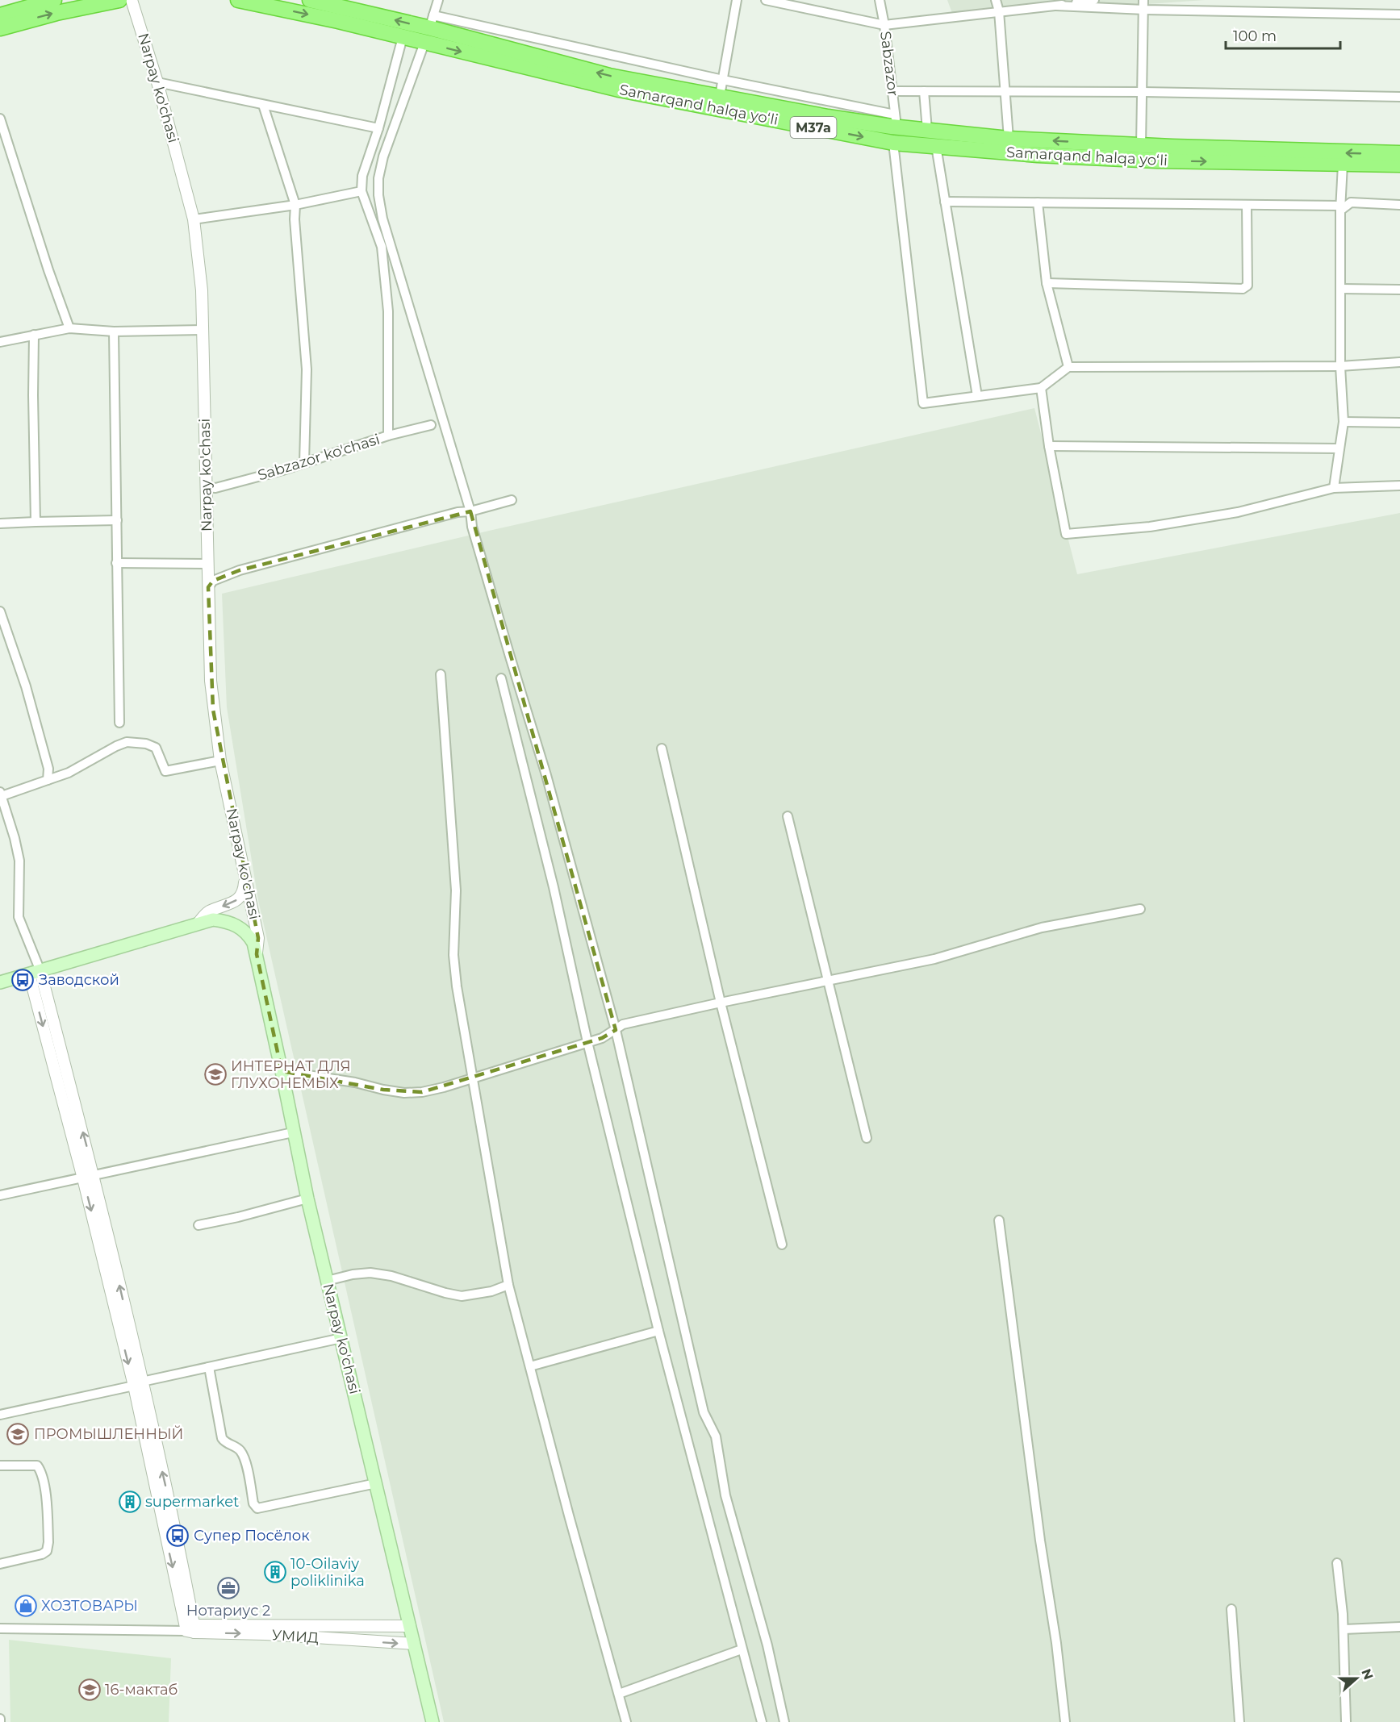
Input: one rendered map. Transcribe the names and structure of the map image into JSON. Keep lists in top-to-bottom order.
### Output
{
  "streets": {
    "highway": ["Samarqand halqa yoʻli", "M37a"],
    "main road": ["Narpay ko'chasi"],
    "street": ["Sabzazor", "Sabzazor ko'chasi", "УМИД"]
  },
  "crossings": [
    ["Sabzazor", "Samarqand halqa yoʻli"],
    ["Narpay ko'chasi", "Sabzazor ko'chasi"],
    ["Narpay ko'chasi", "УМИД"]
  ],
  "places": {
    "bus stop": ["Заводской", "Супер Посёлок"],
    "school or university": ["ИНТЕРНАТ ДЛЯ ГЛУХОНЕМЫХ", "ПРОМЫШЛЕННЫЙ", "16-мактаб"],
    "building": ["supermarket", "10-Oilaviy poliklinika"],
    "office": ["Нотариус 2"],
    "shop": ["ХОЗТОВАРЫ"]
  },
  "scale_bar": "100 m",
  "north": "right"
}
